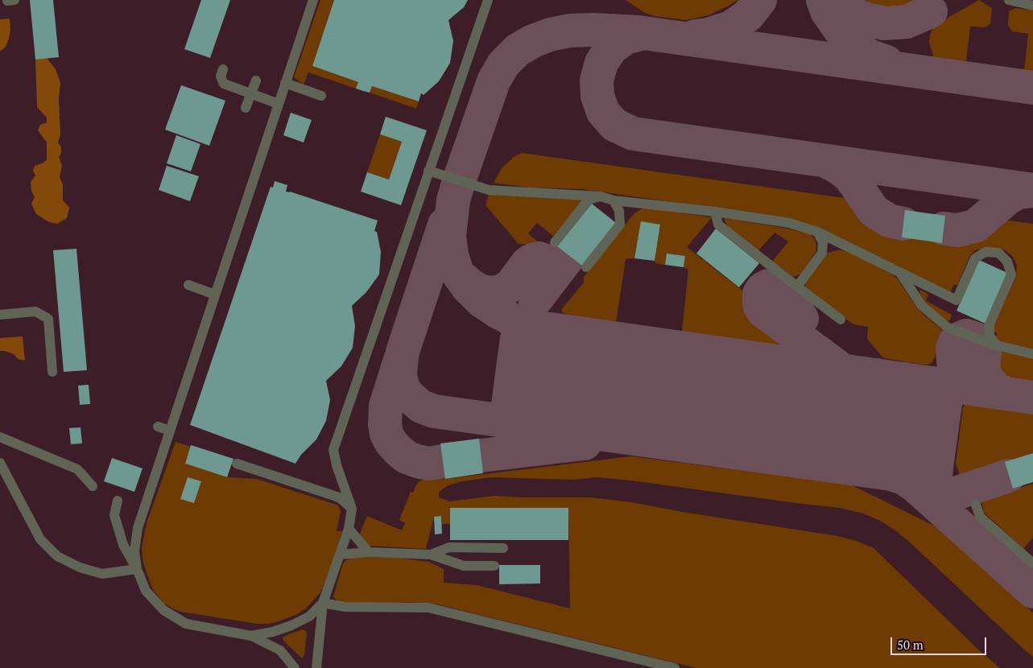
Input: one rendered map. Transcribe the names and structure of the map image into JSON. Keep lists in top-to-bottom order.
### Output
{
  "scale_bar": "50 m"
}
